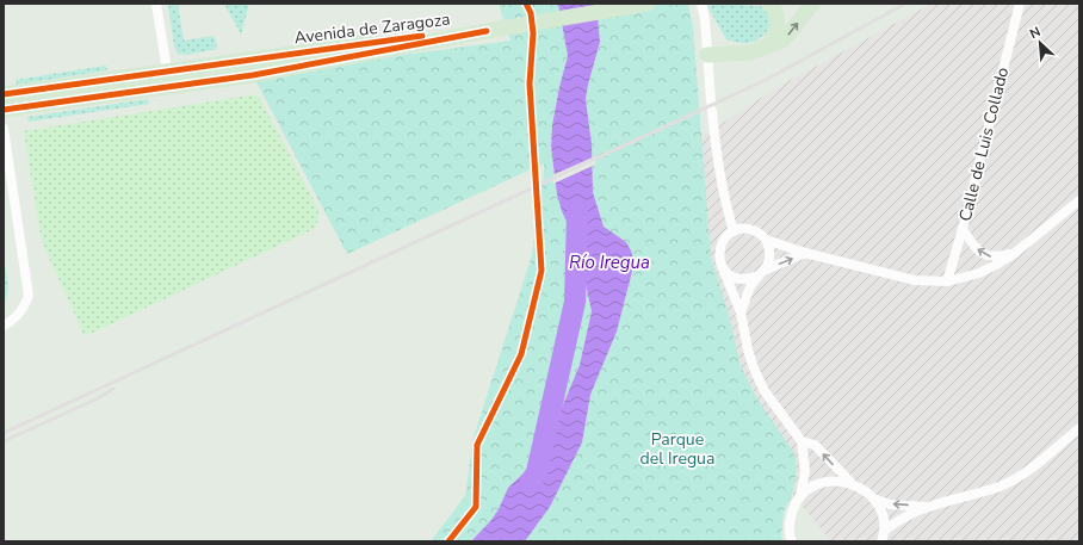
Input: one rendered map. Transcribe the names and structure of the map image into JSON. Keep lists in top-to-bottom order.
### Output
{
  "streets": {
    "main road": ["Avenida de Zaragoza"],
    "street": ["Calle de Luis Collado"]
  },
  "water": ["Río Iregua"],
  "parks": ["Parque del Iregua"],
  "north": "top left"
}
